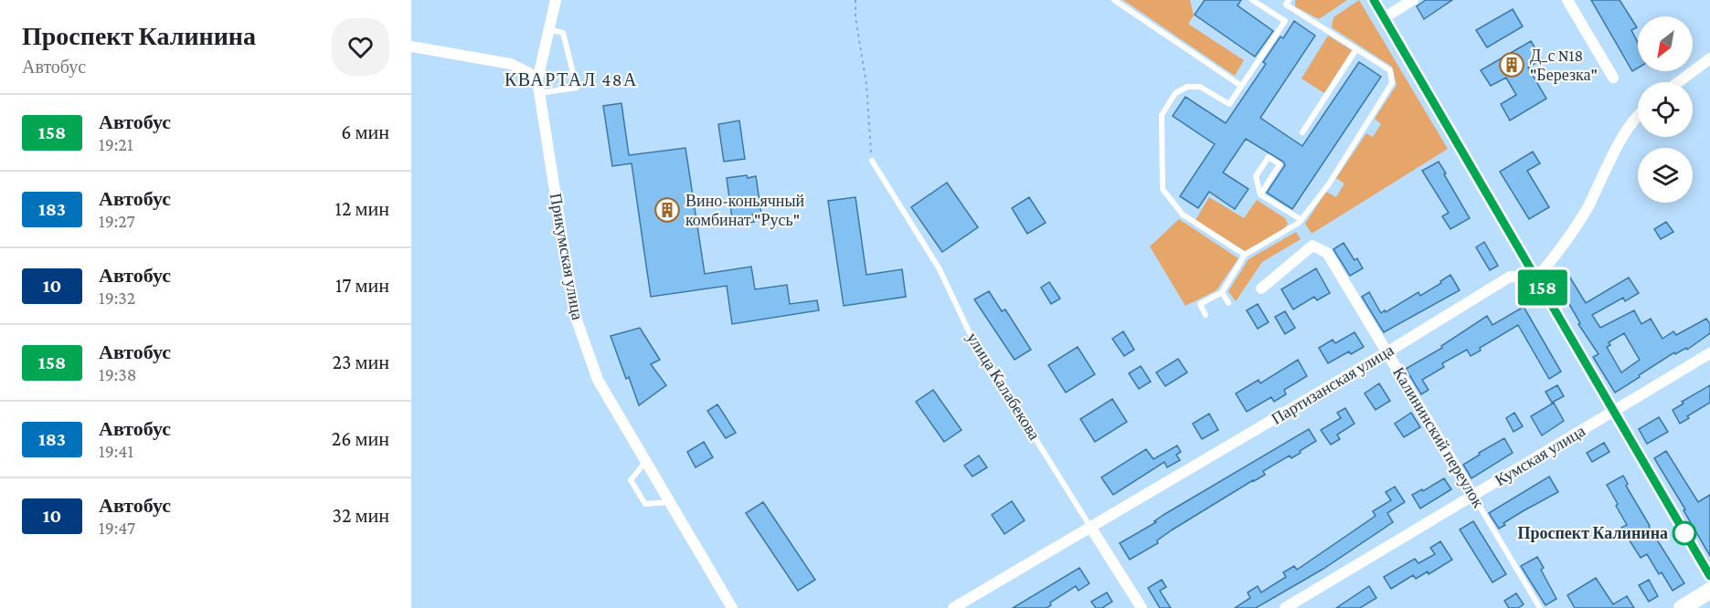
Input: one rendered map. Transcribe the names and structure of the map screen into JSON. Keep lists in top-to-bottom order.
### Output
{
  "streets": {
    "street": [
      "Прикумская улица",
      "Партизанская улица",
      "улица Калабекова",
      "Калининский переулок",
      "Кумская улица"
    ]
  },
  "crossings": [
    ["Партизанская улица", "улица Калабекова"],
    ["Партизанская улица", "Калининский переулок"],
    ["Калининский переулок", "Кумская улица"]
  ],
  "districts": ["КВАРТАЛ 48А"],
  "places": {
    "building": ["Д_с N18 \"Березка\"", "Вино-коньячный комбинат \"Русь\""],
    "other": ["Проспект Калинина"]
  },
  "lines": ["bus line 158"],
  "north": "bottom left",
  "page": {
    "heading": ["Проспект Калинина", "Автобус"],
    "on_map": "158",
    "list": [
      {
        "mark": "158",
        "name": "Автобус",
        "note": "19:21",
        "value": "6 мин"
      },
      {
        "mark": "183",
        "name": "Автобус",
        "note": "19:27",
        "value": "12 мин"
      },
      {
        "mark": "10",
        "name": "Автобус",
        "note": "19:32",
        "value": "17 мин"
      },
      {
        "mark": "158",
        "name": "Автобус",
        "note": "19:38",
        "value": "23 мин"
      },
      {
        "mark": "183",
        "name": "Автобус",
        "note": "19:41",
        "value": "26 мин"
      },
      {
        "mark": "10",
        "name": "Автобус",
        "note": "19:47",
        "value": "32 мин"
      }
    ]
  }
}
